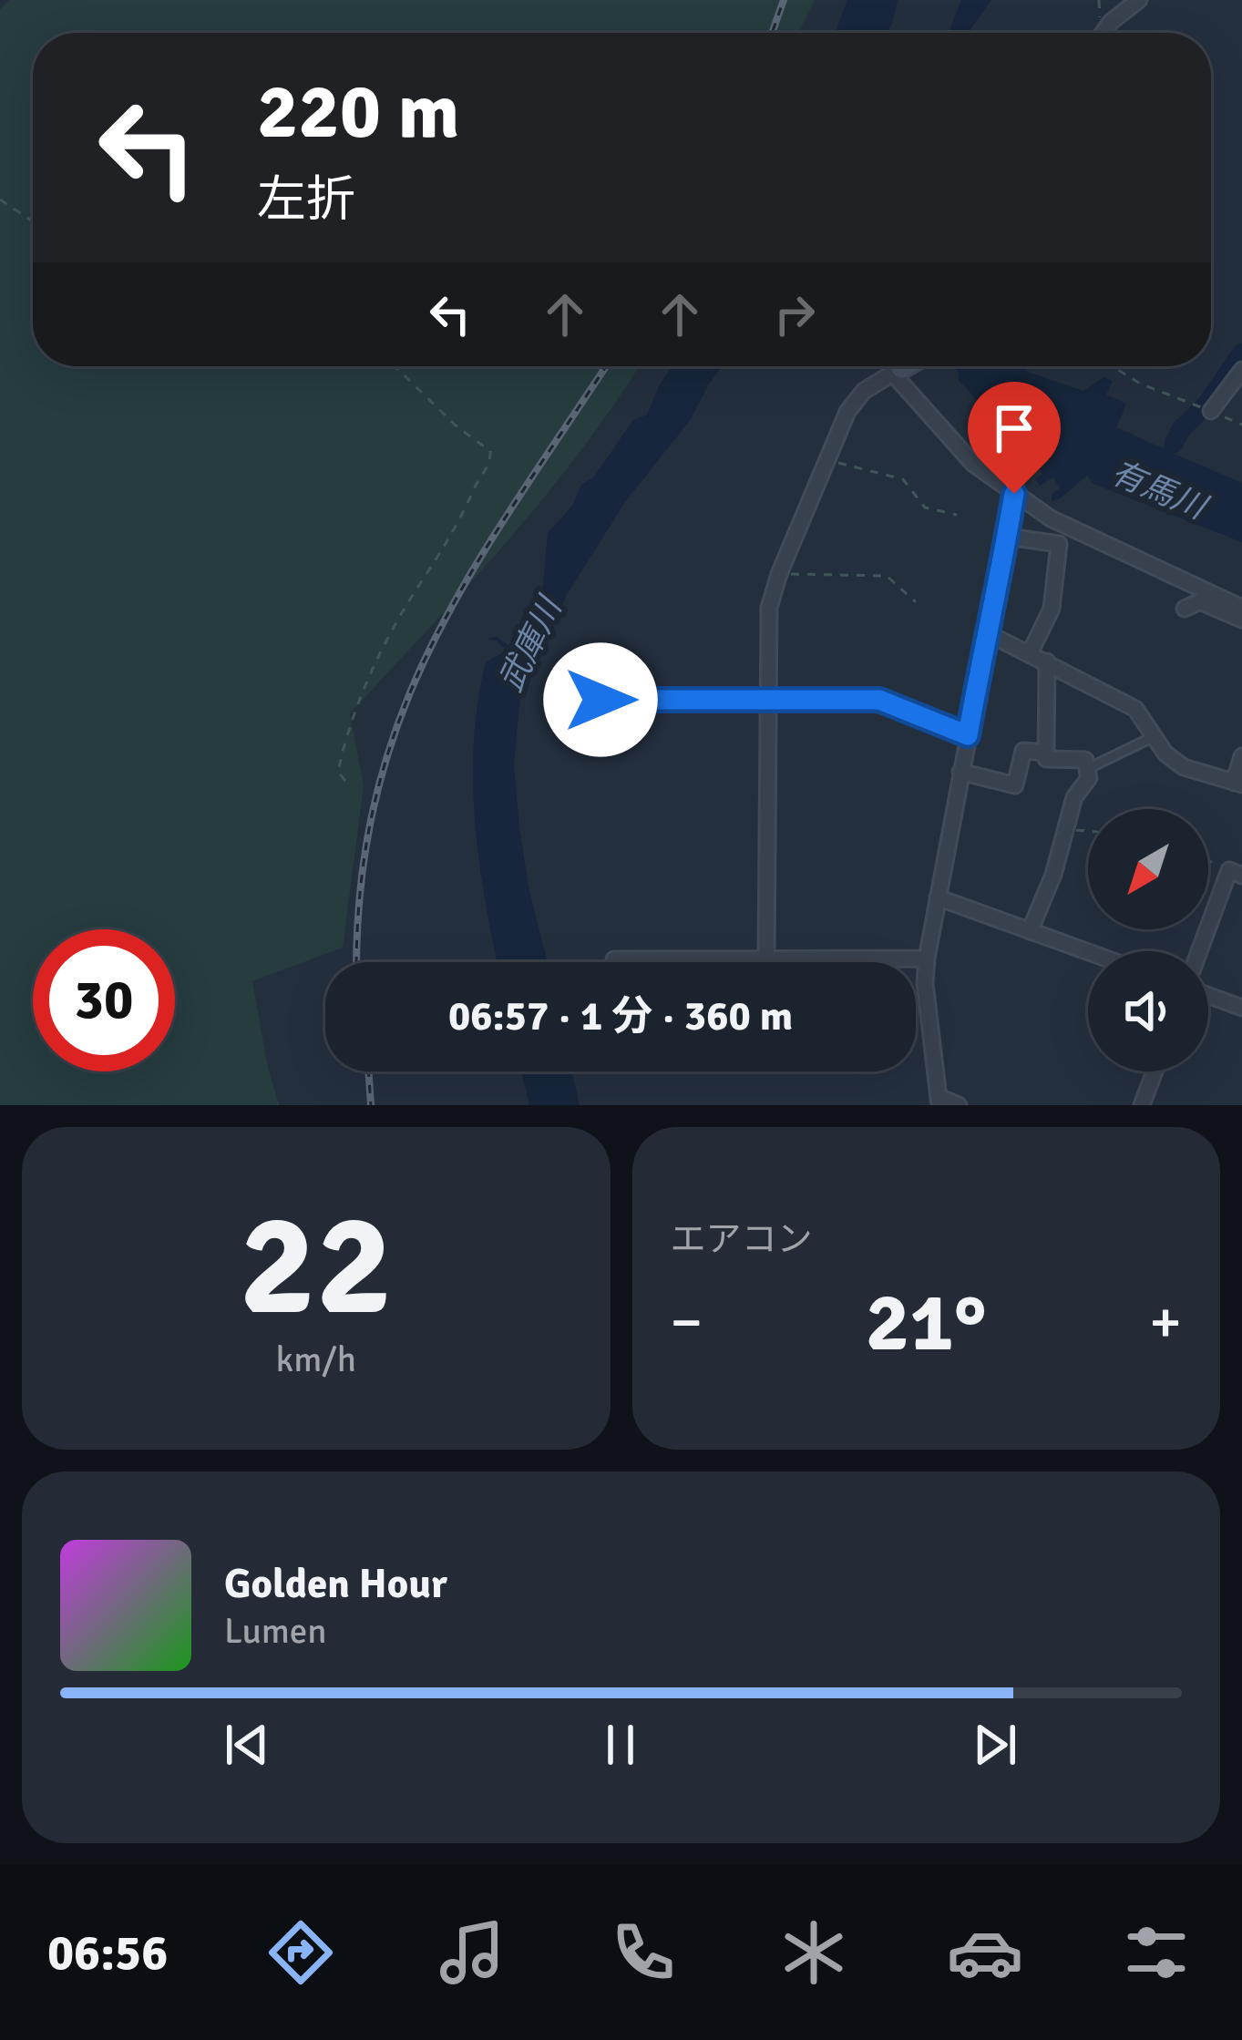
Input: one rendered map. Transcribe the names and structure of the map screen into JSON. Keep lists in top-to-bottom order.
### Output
{
  "water": ["有馬川", "武庫川"],
  "north": "bottom left",
  "page": {
    "turn": ["220 m", "左折"],
    "limit": "30",
    "trip": "06:57 · 1 分 · 360 m",
    "tile": [
      ["22", "km/h"],
      "エアコン"
    ],
    "heat": ["−", "21°", "+"],
    "song": ["Golden Hour", "Lumen"],
    "tabs": "06:56"
  }
}
